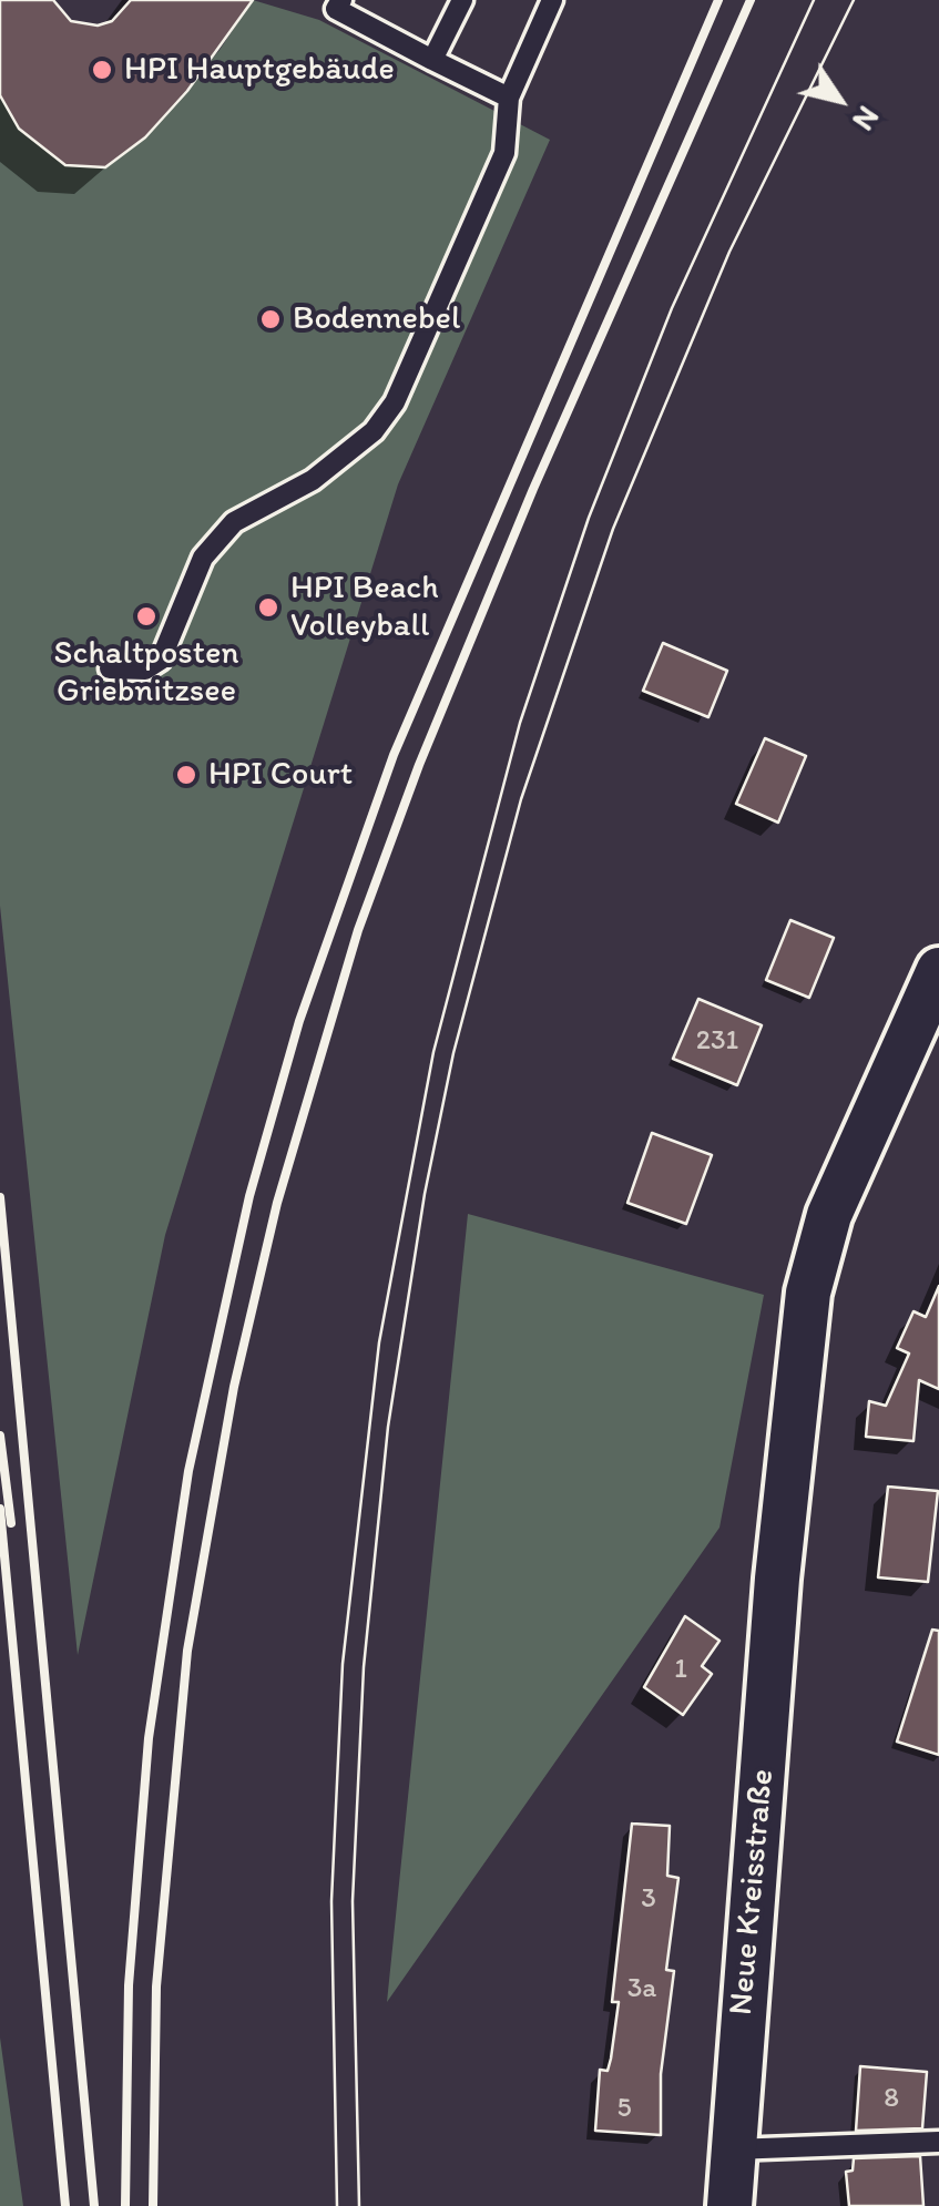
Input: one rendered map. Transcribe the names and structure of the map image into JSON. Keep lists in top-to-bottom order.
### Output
{
  "streets": {
    "street": ["Neue Kreisstraße"]
  },
  "places": [
    "HPI Hauptgebäude",
    "Bodennebel",
    "HPI Beach Volleyball",
    "Schaltposten Griebnitzsee",
    "HPI Court"
  ],
  "house_numbers": [
    "231",
    "1",
    "3",
    "3a",
    "8",
    "5"
  ],
  "north": "bottom right"
}
